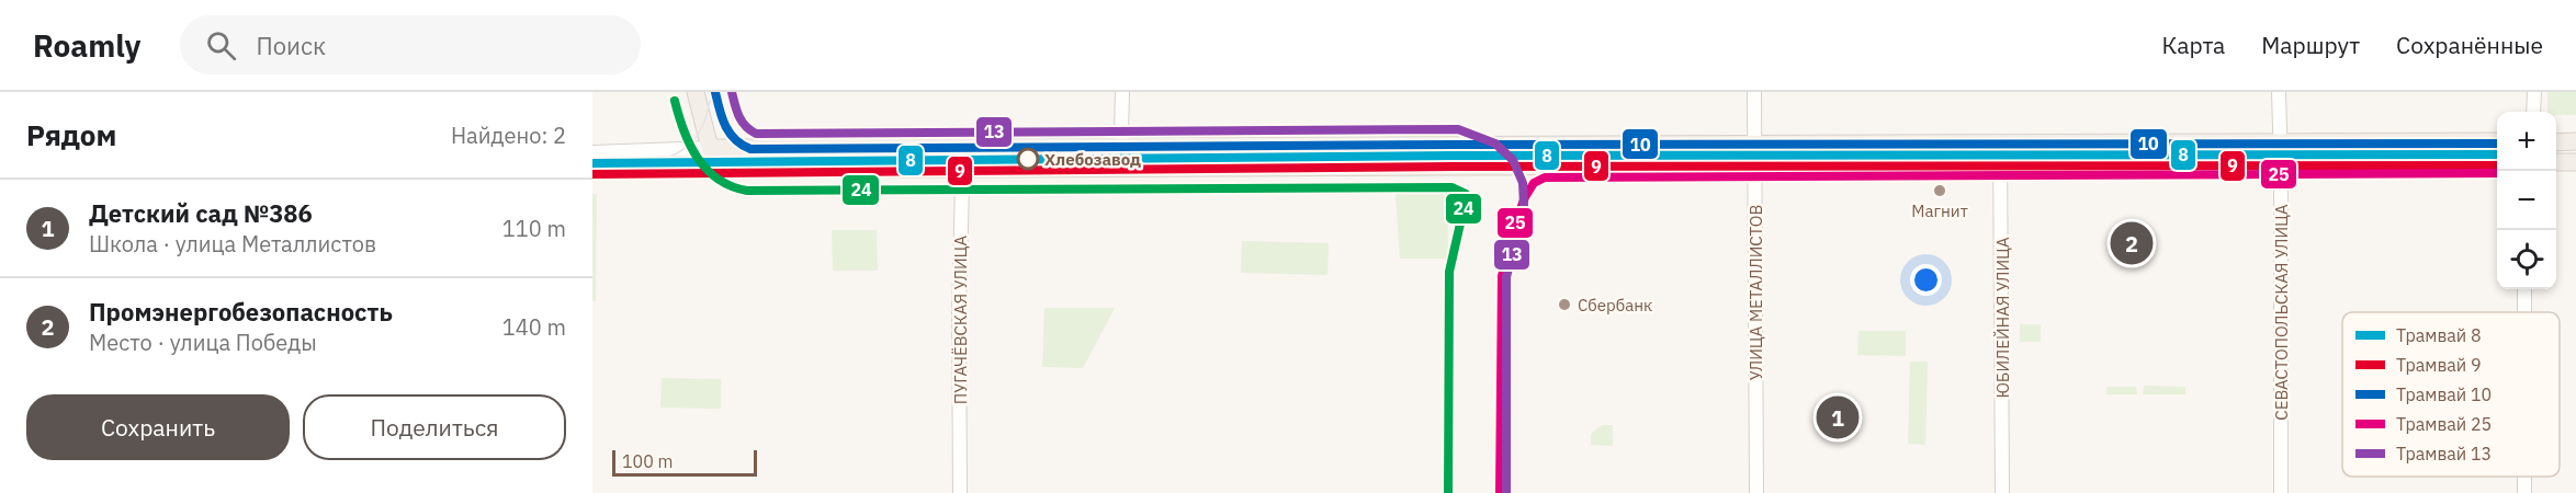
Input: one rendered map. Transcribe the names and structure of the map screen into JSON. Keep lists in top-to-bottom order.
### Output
{
  "streets": {
    "street": [
      "УЛИЦА МЕТАЛЛИСТОВ",
      "СЕВАСТОПОЛЬСКАЯ УЛИЦА",
      "ЮБИЛЕЙНАЯ УЛИЦА",
      "ПУГАЧЁВСКАЯ УЛИЦА"
    ]
  },
  "places": ["Хлебозавод", "Магнит", "Сбербанк"],
  "lines": [
    "tram line 10",
    "tram line 13",
    "transit line 24",
    "tram line 8",
    "tram line 9",
    "tram line 25"
  ],
  "legend": [
    "Трамвай 8",
    "Трамвай 9",
    "Трамвай 10",
    "Трамвай 25",
    "Трамвай 13"
  ],
  "scale_bar": "100 m",
  "page": {
    "header": "Roamly",
    "search": "Поиск",
    "nav": ["Карта", "Маршрут", "Сохранённые"],
    "heading": ["Рядом", "Найдено: 2"],
    "map_buttons": ["+", "−"],
    "list": [
      {
        "mark": "1",
        "name": "Детский сад №386",
        "note": "Школа · улица Металлистов",
        "value": "110 m"
      },
      {
        "mark": "2",
        "name": "Промэнергобезопасность",
        "note": "Место · улица Победы",
        "value": "140 m"
      }
    ],
    "pins": ["2", "1"],
    "buttons": ["Сохранить", "Поделиться"],
    "scale": "100 m"
  }
}
